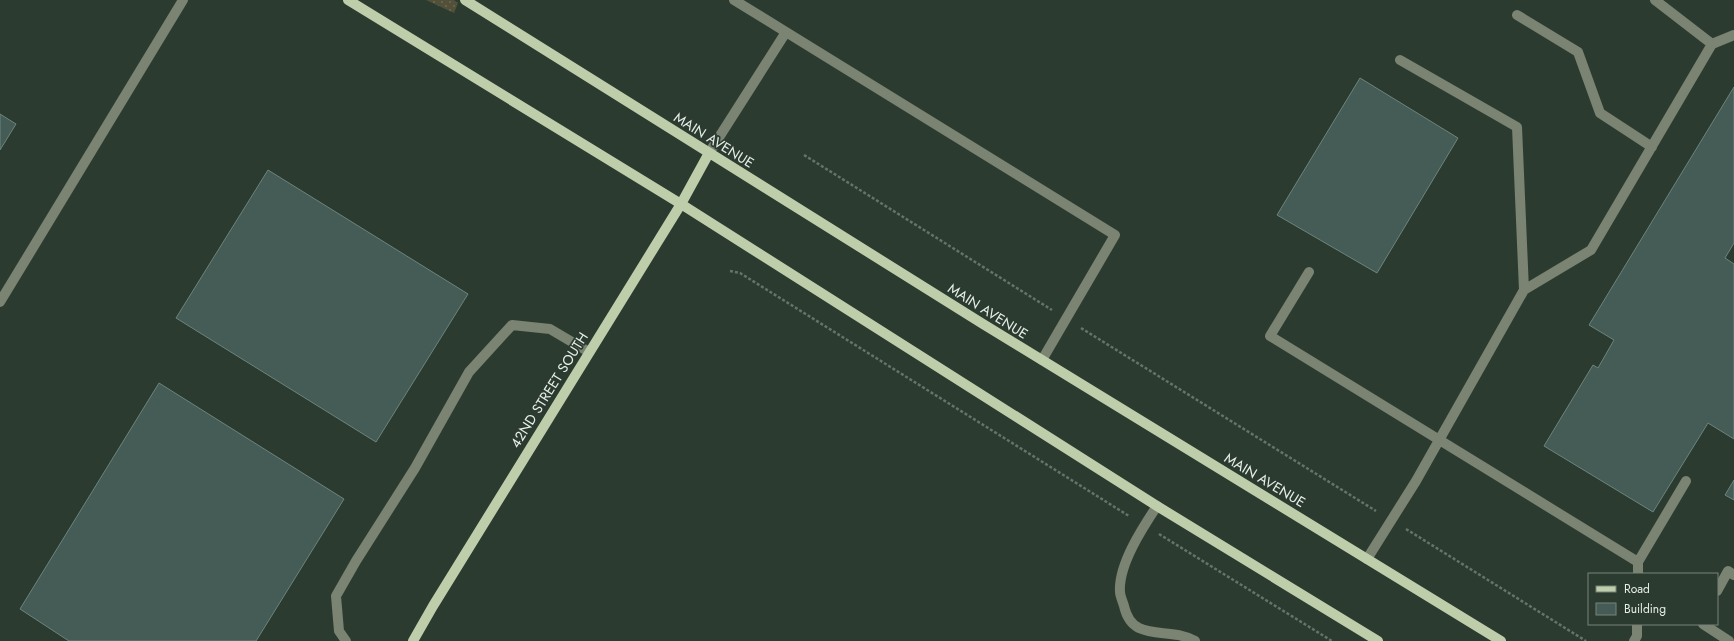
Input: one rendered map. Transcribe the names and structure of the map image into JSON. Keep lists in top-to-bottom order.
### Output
{
  "streets": {
    "main road": ["MAIN AVENUE", "42ND STREET SOUTH"]
  },
  "crossings": [
    ["MAIN AVENUE", "42ND STREET SOUTH"]
  ],
  "legend": ["Road", "Building"]
}
